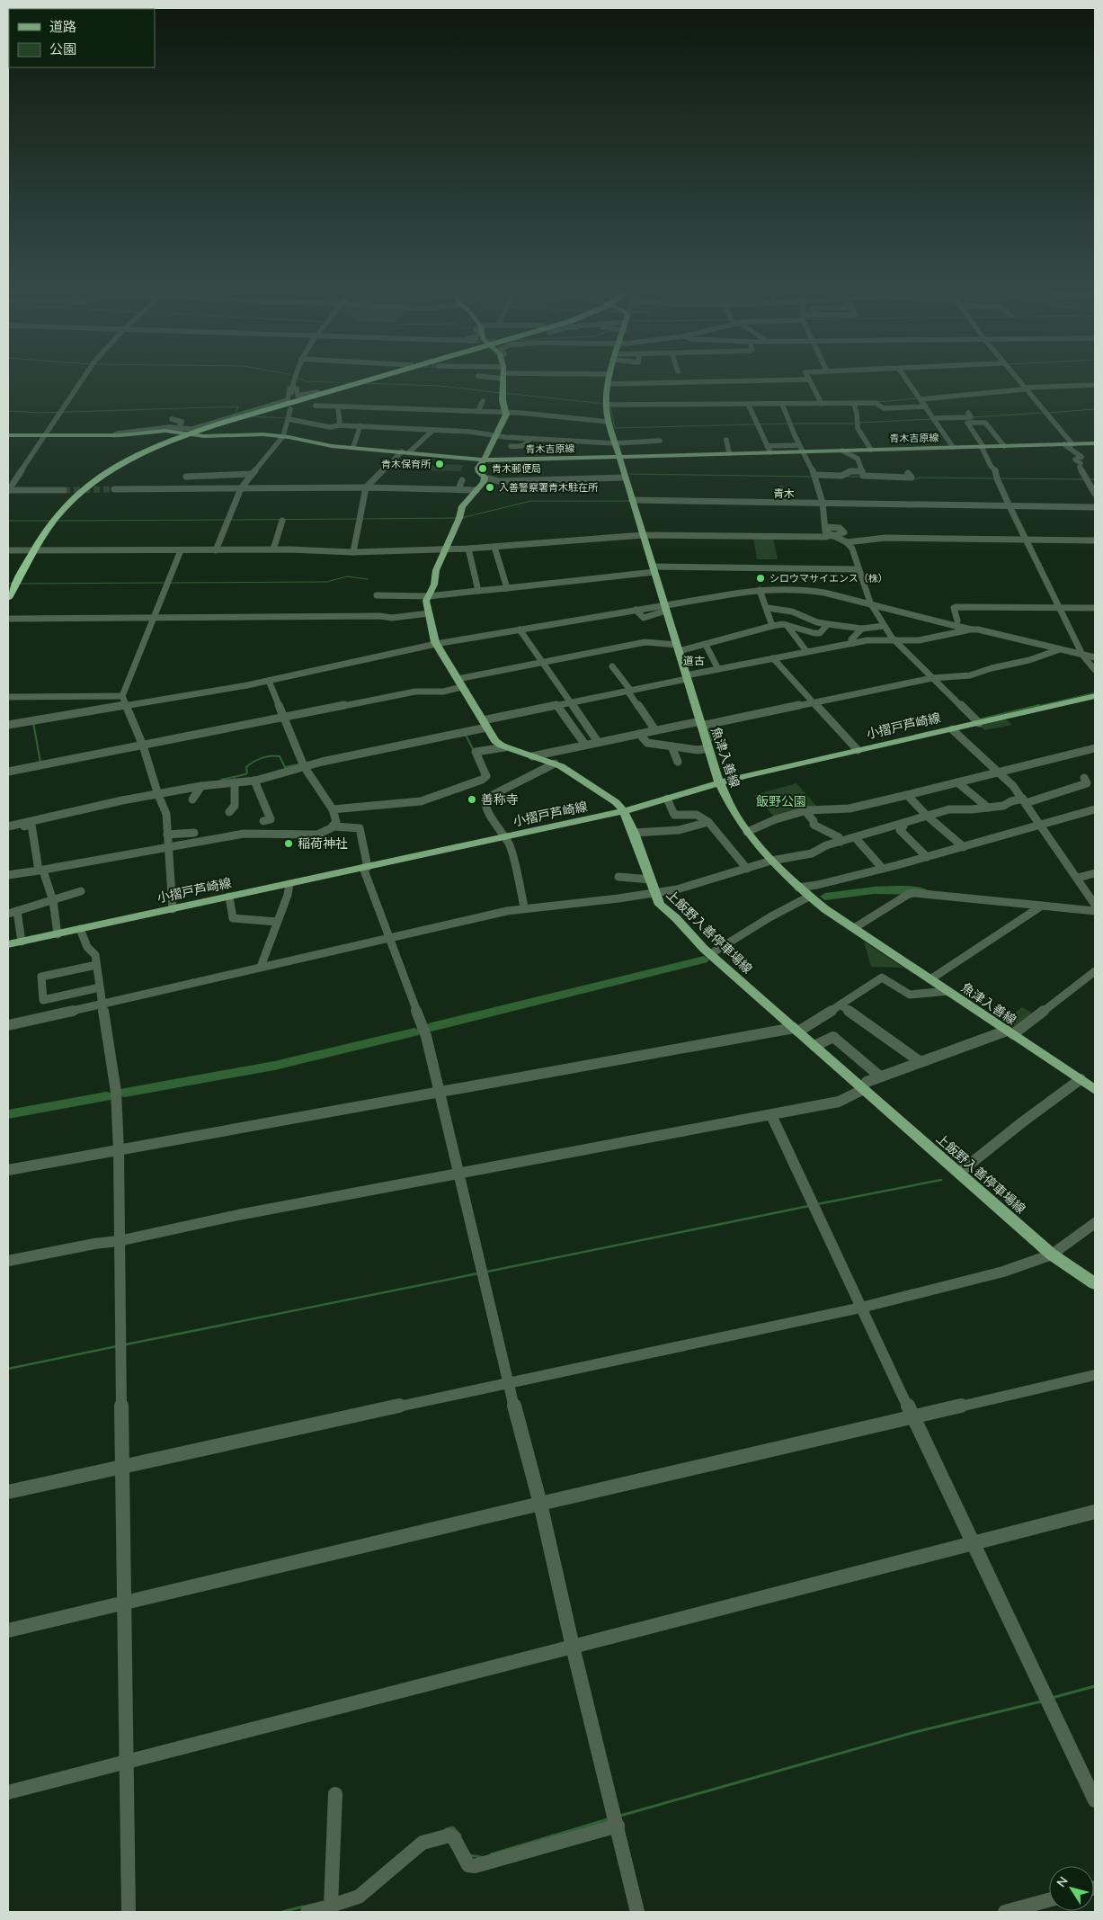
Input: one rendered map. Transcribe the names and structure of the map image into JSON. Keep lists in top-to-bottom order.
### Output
{
  "streets": {
    "main road": [
      "青木吉原線",
      "小摺戸芦崎線",
      "魚津入善線",
      "上飯野入善停車場線"
    ]
  },
  "crossings": [
    ["青木吉原線", "魚津入善線"],
    ["小摺戸芦崎線", "魚津入善線"],
    ["小摺戸芦崎線", "上飯野入善停車場線"]
  ],
  "districts": ["青木", "道古"],
  "parks": ["飯野公園"],
  "places": [
    "青木保育所",
    "青木郵便局",
    "入善警察署青木駐在所",
    "シロウマサイエンス（株）",
    "善称寺",
    "稲荷神社"
  ],
  "legend": ["道路", "公園"],
  "north": "top left"
}
